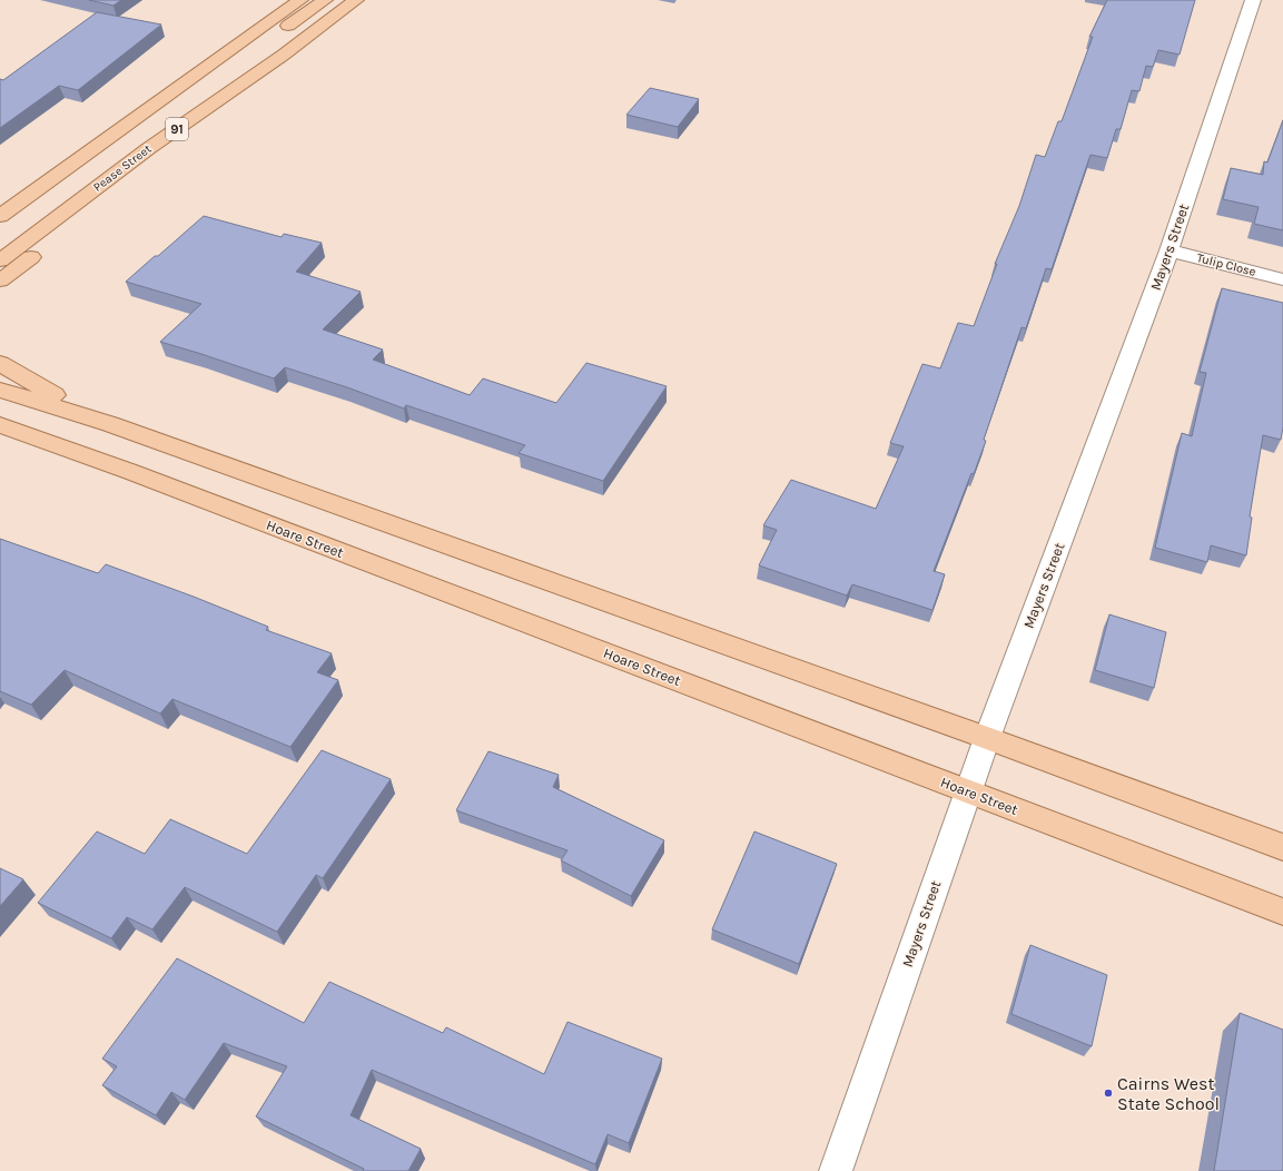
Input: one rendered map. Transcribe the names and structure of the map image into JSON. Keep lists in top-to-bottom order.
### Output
{
  "streets": {
    "main road": ["91", "Pease Street", "Hoare Street"],
    "street": ["Mayers Street", "Tulip Close"]
  },
  "crossings": [
    ["Mayers Street", "Tulip Close"],
    ["Mayers Street", "Hoare Street"]
  ],
  "places": ["Cairns West State School"]
}
